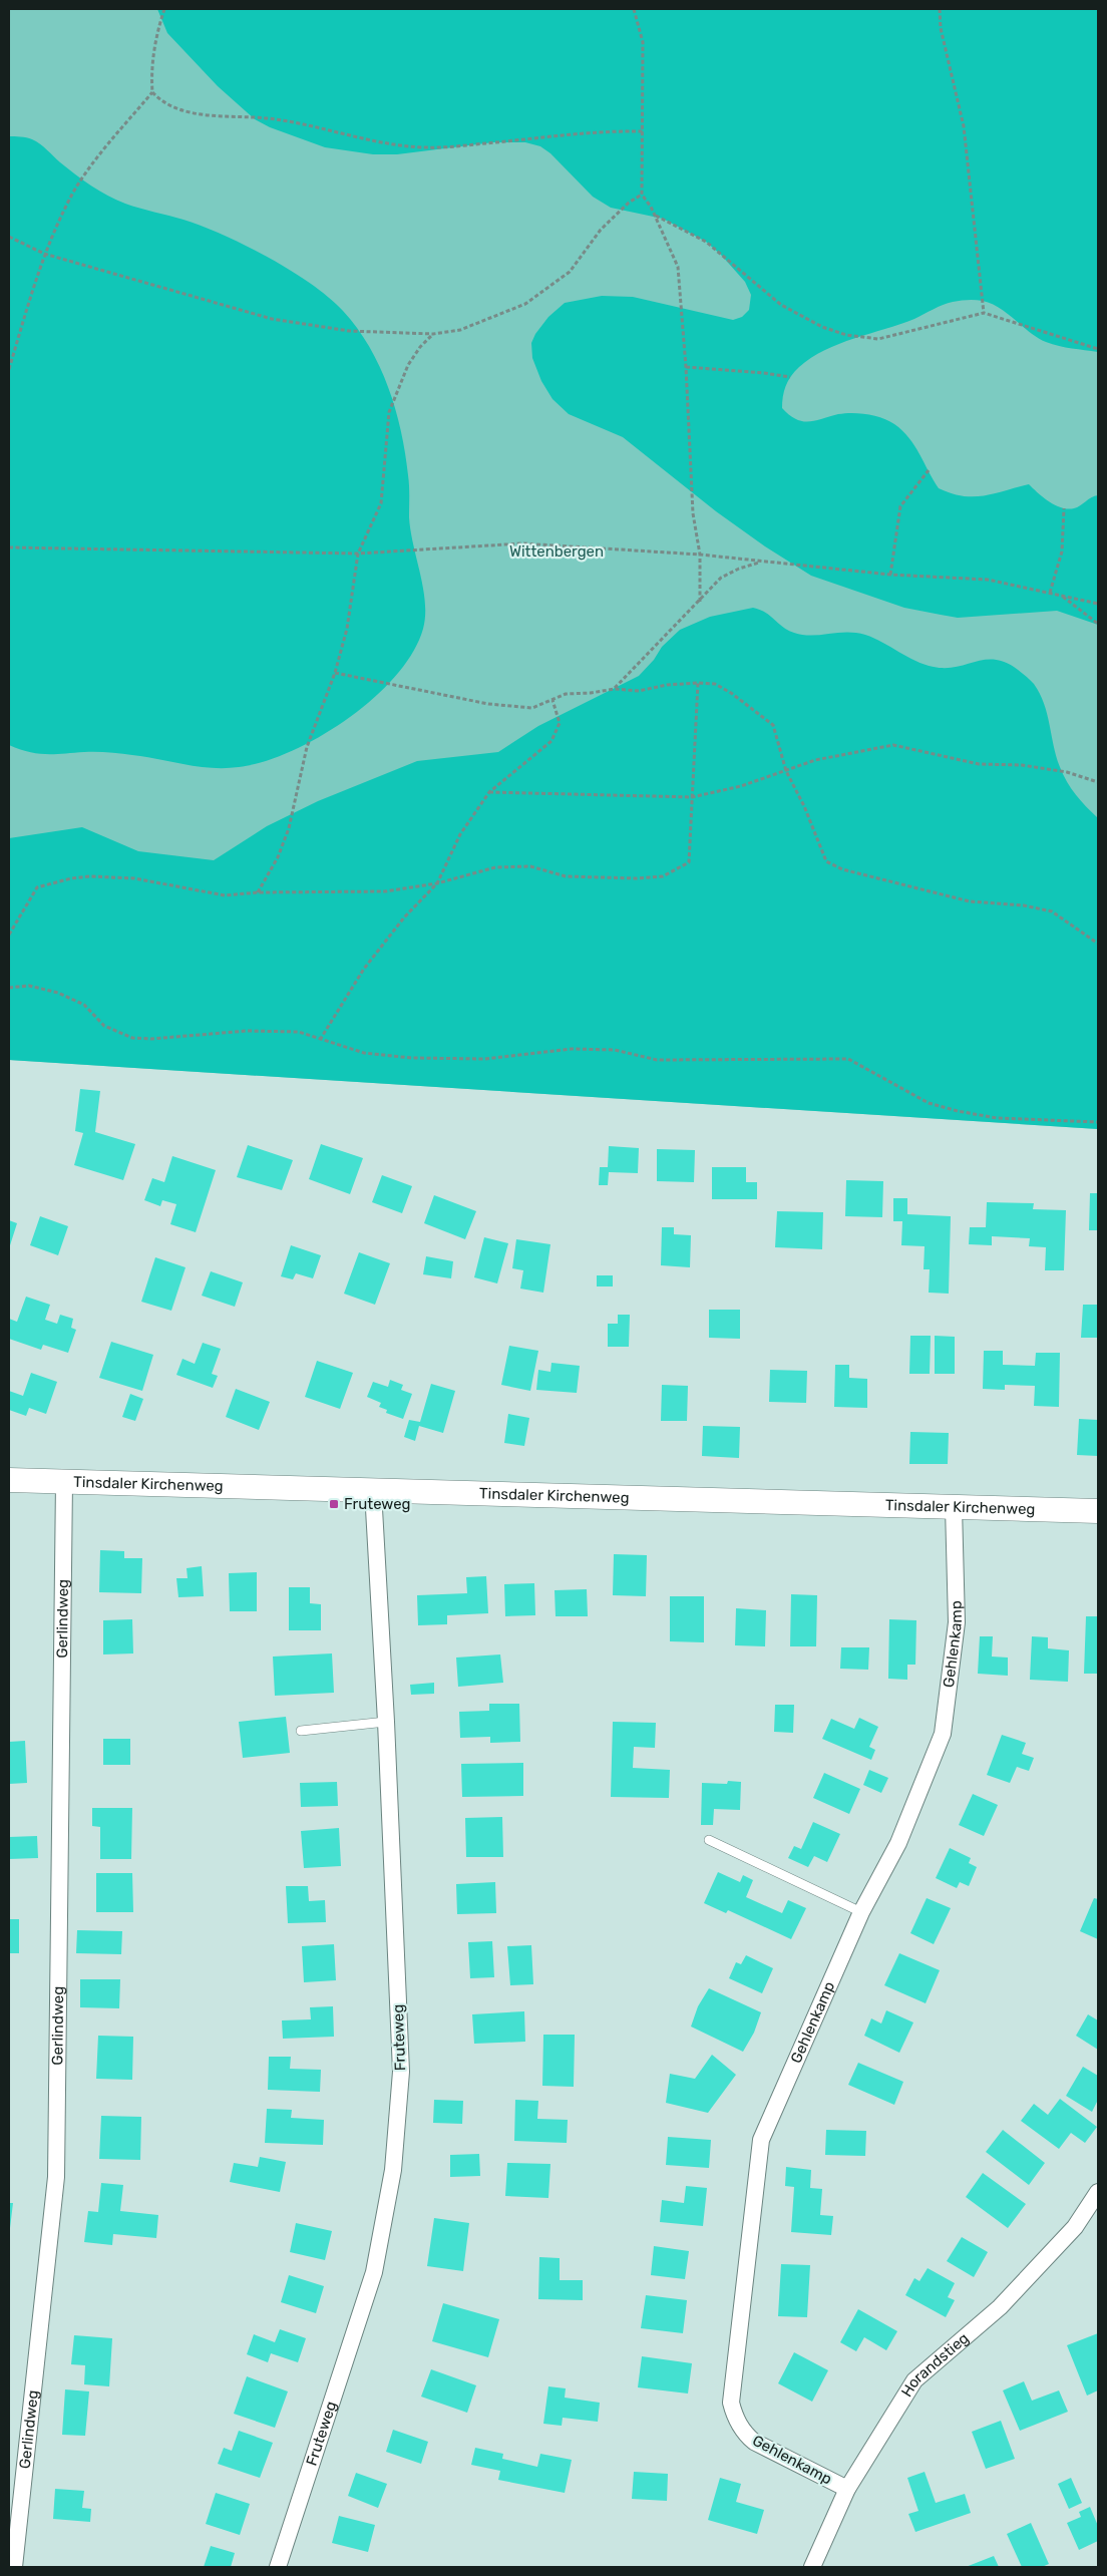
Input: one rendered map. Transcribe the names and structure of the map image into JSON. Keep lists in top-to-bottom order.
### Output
{
  "streets": {
    "street": [
      "Tinsdaler Kirchenweg",
      "Gerlindweg",
      "Gehlenkamp",
      "Fruteweg",
      "Horandstieg"
    ]
  },
  "crossings": [
    ["Tinsdaler Kirchenweg", "Gerlindweg"],
    ["Tinsdaler Kirchenweg", "Gehlenkamp"],
    ["Tinsdaler Kirchenweg", "Fruteweg"],
    ["Gehlenkamp", "Horandstieg"]
  ],
  "parks": ["Wittenbergen"],
  "places": {
    "transit": ["Fruteweg"]
  }
}
